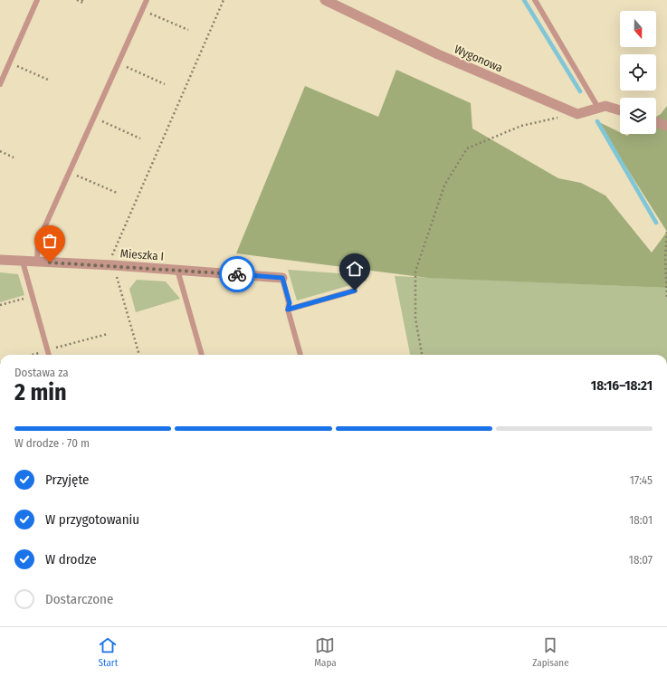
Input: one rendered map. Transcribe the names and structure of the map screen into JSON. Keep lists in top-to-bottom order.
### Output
{
  "streets": {
    "street": ["Wygonowa", "Mieszka I"]
  },
  "north": "bottom",
  "page": {
    "heading": ["2 min", "Dostawa za", "18:16–18:21"],
    "bar": "W drodze · 70 m",
    "list": [
      ["Przyjęte", "17:45"],
      ["W przygotowaniu", "18:01"],
      ["W drodze", "18:07"],
      "Dostarczone"
    ],
    "tabs": ["Start", "Mapa", "Zapisane"]
  }
}
